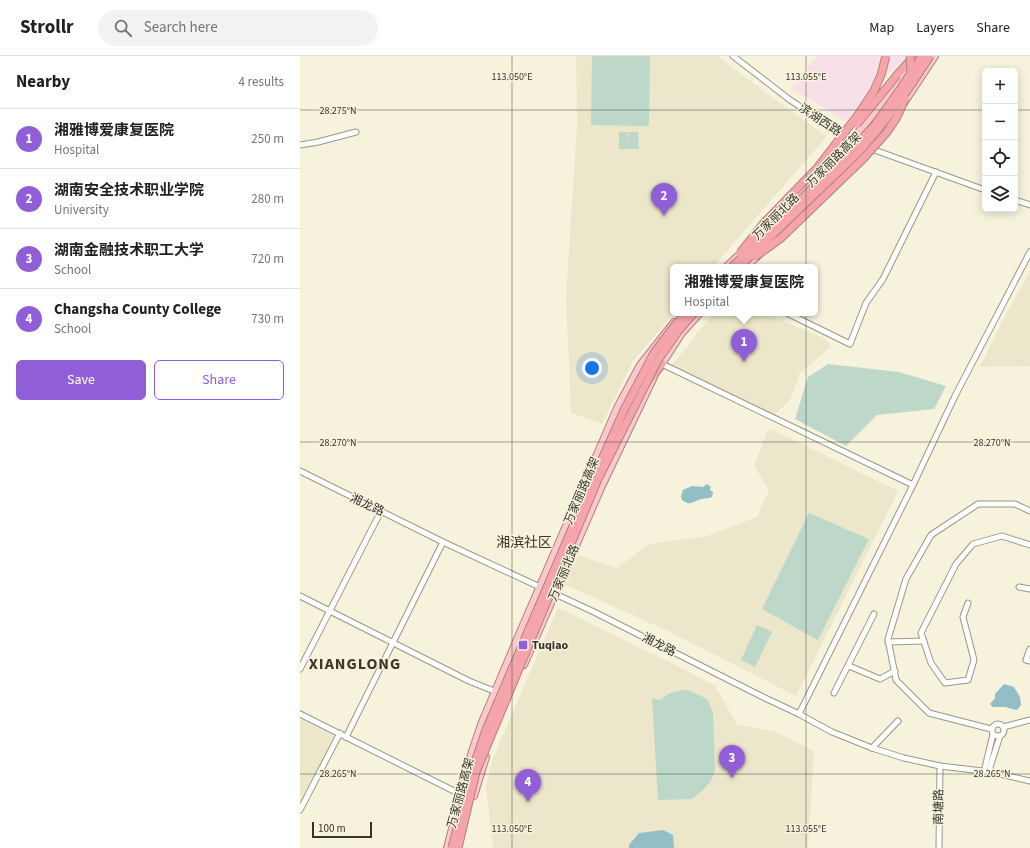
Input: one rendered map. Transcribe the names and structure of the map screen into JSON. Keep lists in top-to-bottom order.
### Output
{
  "streets": {
    "highway": ["万家丽路高架"],
    "main road": ["万家丽北路"],
    "street": ["滨湖西路", "湘龙路", "南塘路"]
  },
  "crossings": [
    ["滨湖西路", "万家丽北路"],
    ["万家丽北路", "湘龙路"],
    ["湘龙路", "南塘路"]
  ],
  "districts": ["湘滨社区", "XIANGLONG"],
  "places": {
    "transit": ["Tuqiao"]
  },
  "scale_bar": "100 m",
  "page": {
    "header": "Strollr",
    "search": "Search here",
    "nav": ["Map", "Layers", "Share"],
    "heading": ["Nearby", "4 results"],
    "map_buttons": ["+", "−"],
    "list": [
      {
        "mark": "1",
        "name": "湘雅博爱康复医院",
        "note": "Hospital",
        "value": "250 m"
      },
      {
        "mark": "2",
        "name": "湖南安全技术职业学院",
        "note": "University",
        "value": "280 m"
      },
      {
        "mark": "3",
        "name": "湖南金融技术职工大学",
        "note": "School",
        "value": "720 m"
      },
      {
        "mark": "4",
        "name": "Changsha County College",
        "note": "School",
        "value": "730 m"
      }
    ],
    "pins": [
      "2",
      "1",
      "3",
      "4"
    ],
    "popup": ["湘雅博爱康复医院", "Hospital"],
    "buttons": ["Save", "Share"],
    "scale": "100 m"
  },
  "coordinates": [
    "113.050°E",
    "113.055°E",
    "28.275°N",
    "28.270°N",
    "28.265°N"
  ]
}
